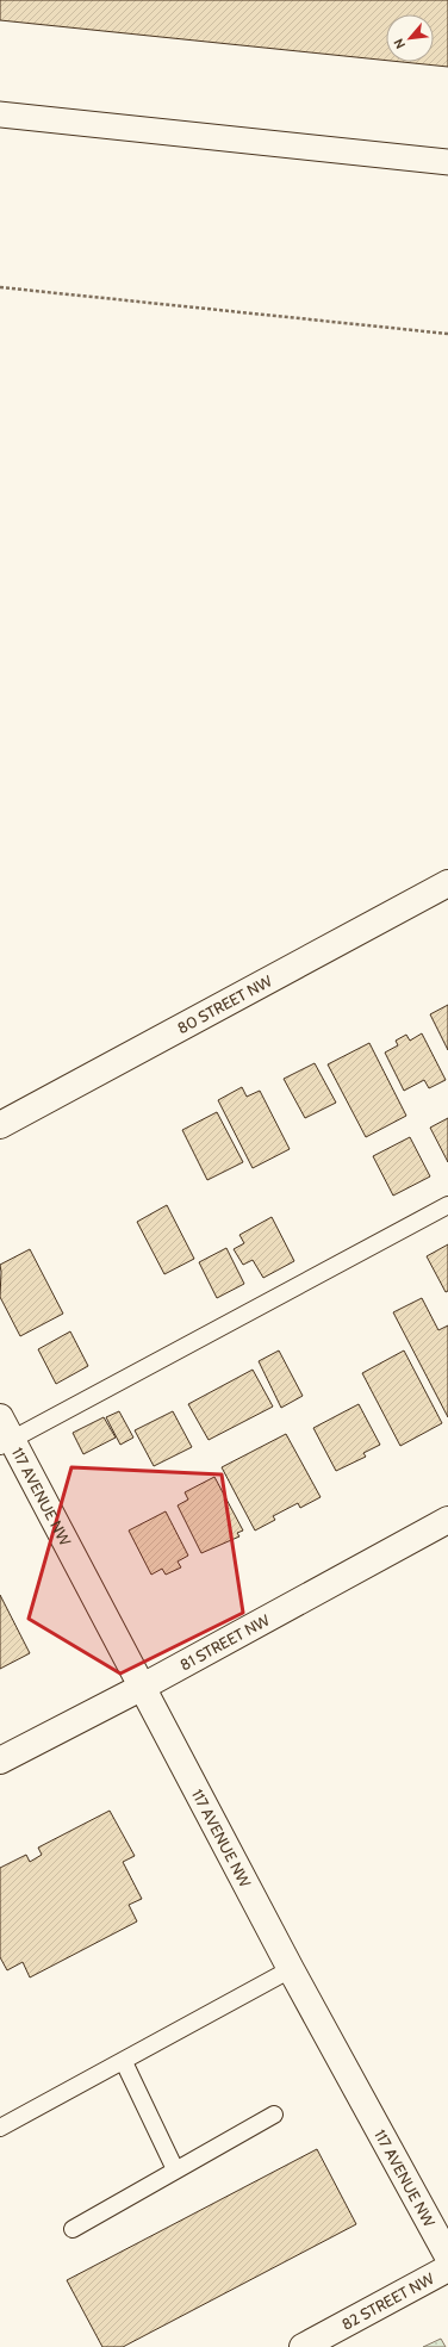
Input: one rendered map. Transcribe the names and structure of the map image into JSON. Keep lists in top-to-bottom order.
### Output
{
  "streets": {
    "street": [
      "80 STREET NW",
      "117 AVENUE NW",
      "81 STREET NW",
      "82 STREET NW"
    ]
  },
  "crossings": [
    ["117 AVENUE NW", "81 STREET NW"]
  ],
  "north": "bottom left"
}
